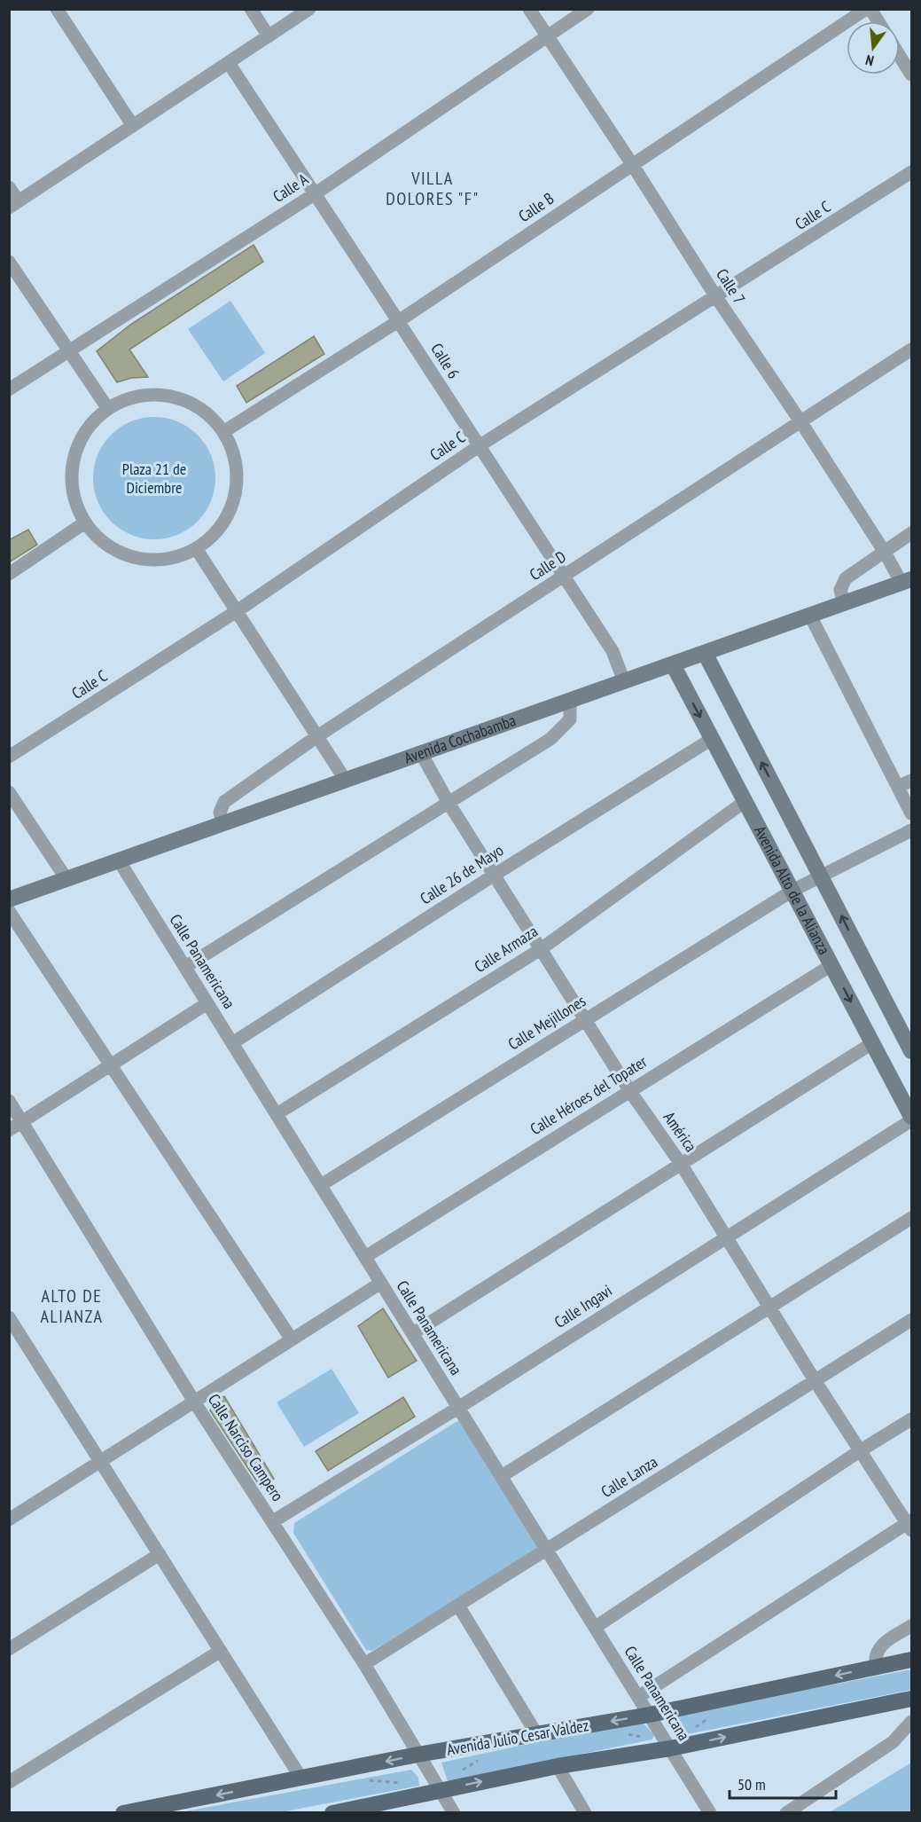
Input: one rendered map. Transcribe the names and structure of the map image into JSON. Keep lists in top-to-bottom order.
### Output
{
  "streets": {
    "main road": ["Avenida Julio Cesar Valdez"],
    "street": [
      "Calle A",
      "Calle B",
      "Calle C",
      "Calle 7",
      "Calle 6",
      "Calle D",
      "Avenida Cochabamba",
      "Calle 26 de Mayo",
      "Avenida Alto de la Alianza",
      "Calle Armaza",
      "Calle Panamericana",
      "Calle Mejillones",
      "Calle Héroes del Topater",
      "América",
      "Calle Ingavi",
      "Calle Narciso Campero",
      "Calle Lanza"
    ]
  },
  "crossings": [
    ["Calle A", "Calle 7"],
    ["Calle A", "Calle 6"],
    ["Calle B", "Calle 7"],
    ["Calle B", "Calle 6"],
    ["Calle C", "Calle 7"],
    ["Calle C", "Calle 6"],
    ["Calle 7", "Calle D"],
    ["Calle 7", "Avenida Cochabamba"],
    ["Calle 6", "Calle D"],
    ["Calle 6", "Avenida Cochabamba"],
    ["Calle D", "Avenida Cochabamba"],
    ["Avenida Cochabamba", "Avenida Alto de la Alianza"],
    ["Avenida Cochabamba", "Calle Panamericana"],
    ["Avenida Cochabamba", "América"],
    ["Calle 26 de Mayo", "Avenida Alto de la Alianza"],
    ["Calle 26 de Mayo", "Calle Panamericana"],
    ["Calle 26 de Mayo", "América"],
    ["Avenida Alto de la Alianza", "Calle Armaza"],
    ["Avenida Alto de la Alianza", "Calle Mejillones"],
    ["Avenida Alto de la Alianza", "Calle Héroes del Topater"],
    ["Avenida Alto de la Alianza", "Calle Ingavi"],
    ["Calle Armaza", "Calle Panamericana"],
    ["Calle Armaza", "América"],
    ["Calle Panamericana", "Calle Mejillones"],
    ["Calle Panamericana", "Calle Héroes del Topater"],
    ["Calle Panamericana", "Calle Ingavi"],
    ["Calle Panamericana", "Calle Lanza"],
    ["Calle Panamericana", "Avenida Julio Cesar Valdez"],
    ["Calle Mejillones", "América"],
    ["Calle Héroes del Topater", "América"],
    ["América", "Calle Ingavi"],
    ["América", "Calle Lanza"],
    ["Calle Ingavi", "Calle Narciso Campero"],
    ["Calle Narciso Campero", "Calle Lanza"],
    ["Calle Narciso Campero", "Avenida Julio Cesar Valdez"]
  ],
  "districts": ["VILLA DOLORES \"F\"", "ALTO DE ALIANZA"],
  "parks": ["Plaza 21 de Diciembre"],
  "scale_bar": "50 m",
  "north": "bottom"
}
